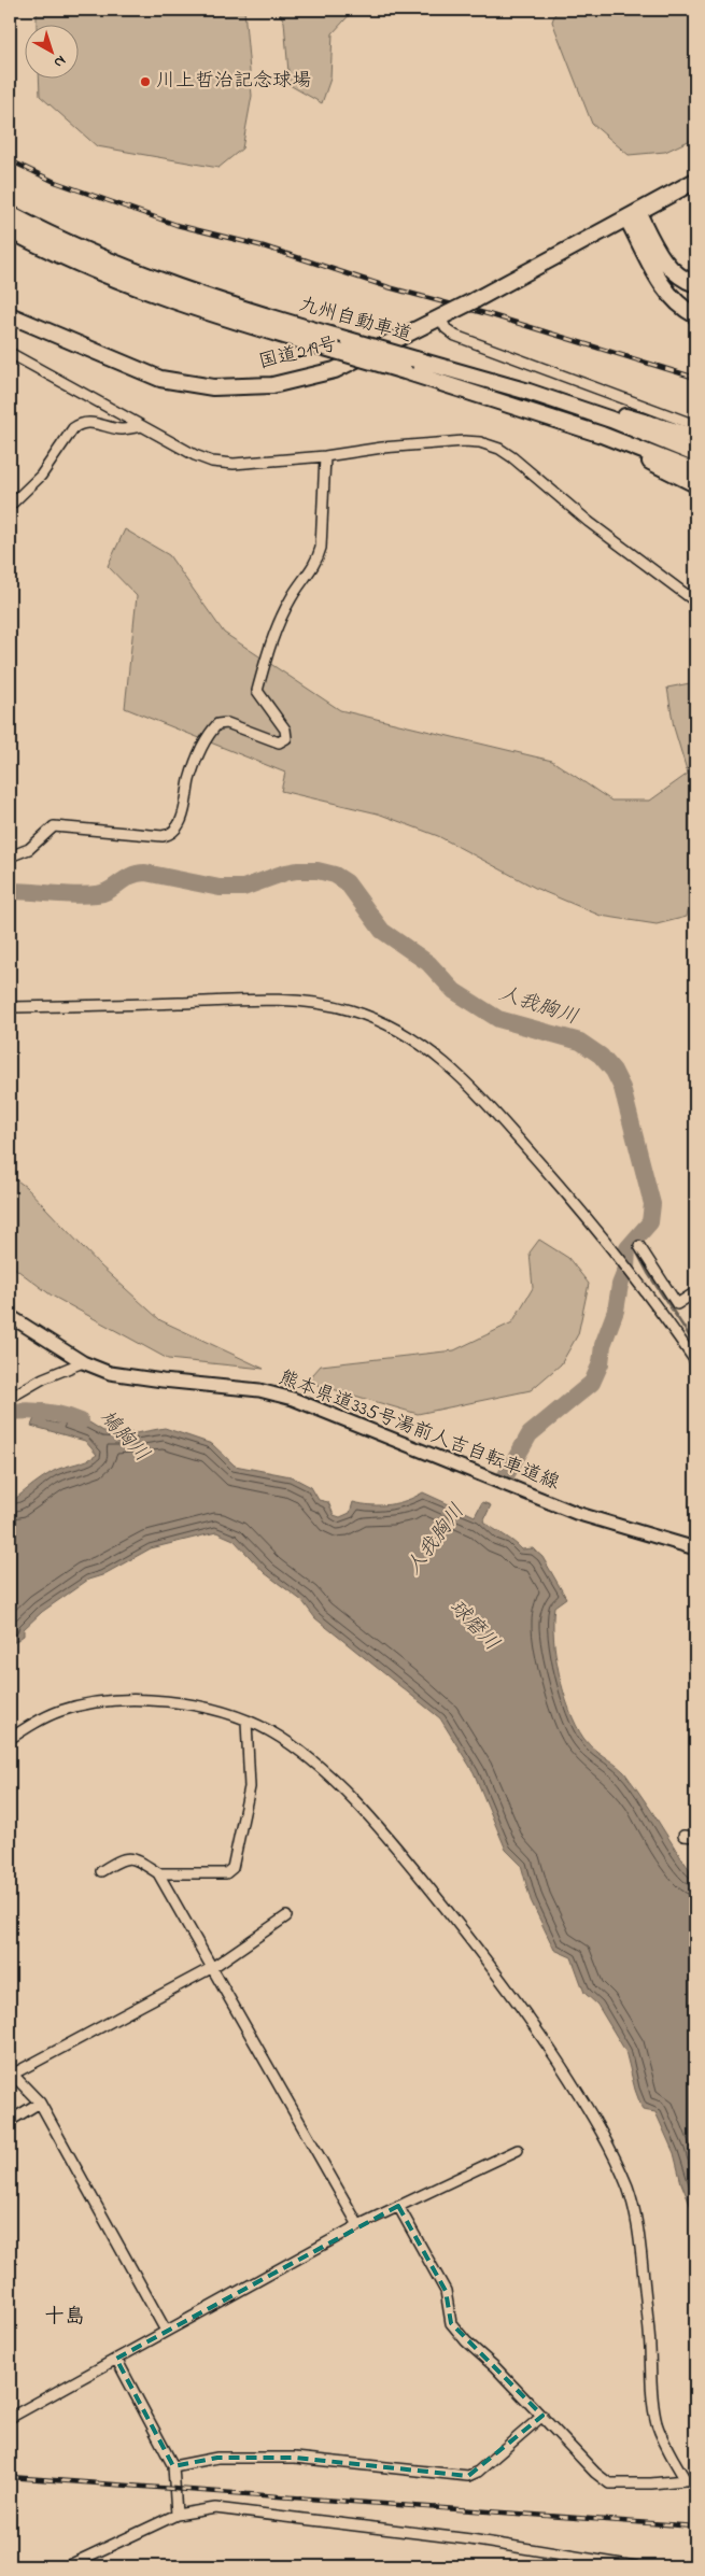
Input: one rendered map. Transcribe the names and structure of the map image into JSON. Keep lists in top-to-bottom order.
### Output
{
  "streets": {
    "highway": ["九州自動車道", "国道219号"],
    "main road": ["熊本県道335号湯前人吉自転車道線"]
  },
  "districts": ["十島"],
  "water": ["人我胸川", "鳩胸川", "球磨川"],
  "places": ["川上哲治記念球場"],
  "north": "bottom right"
}
